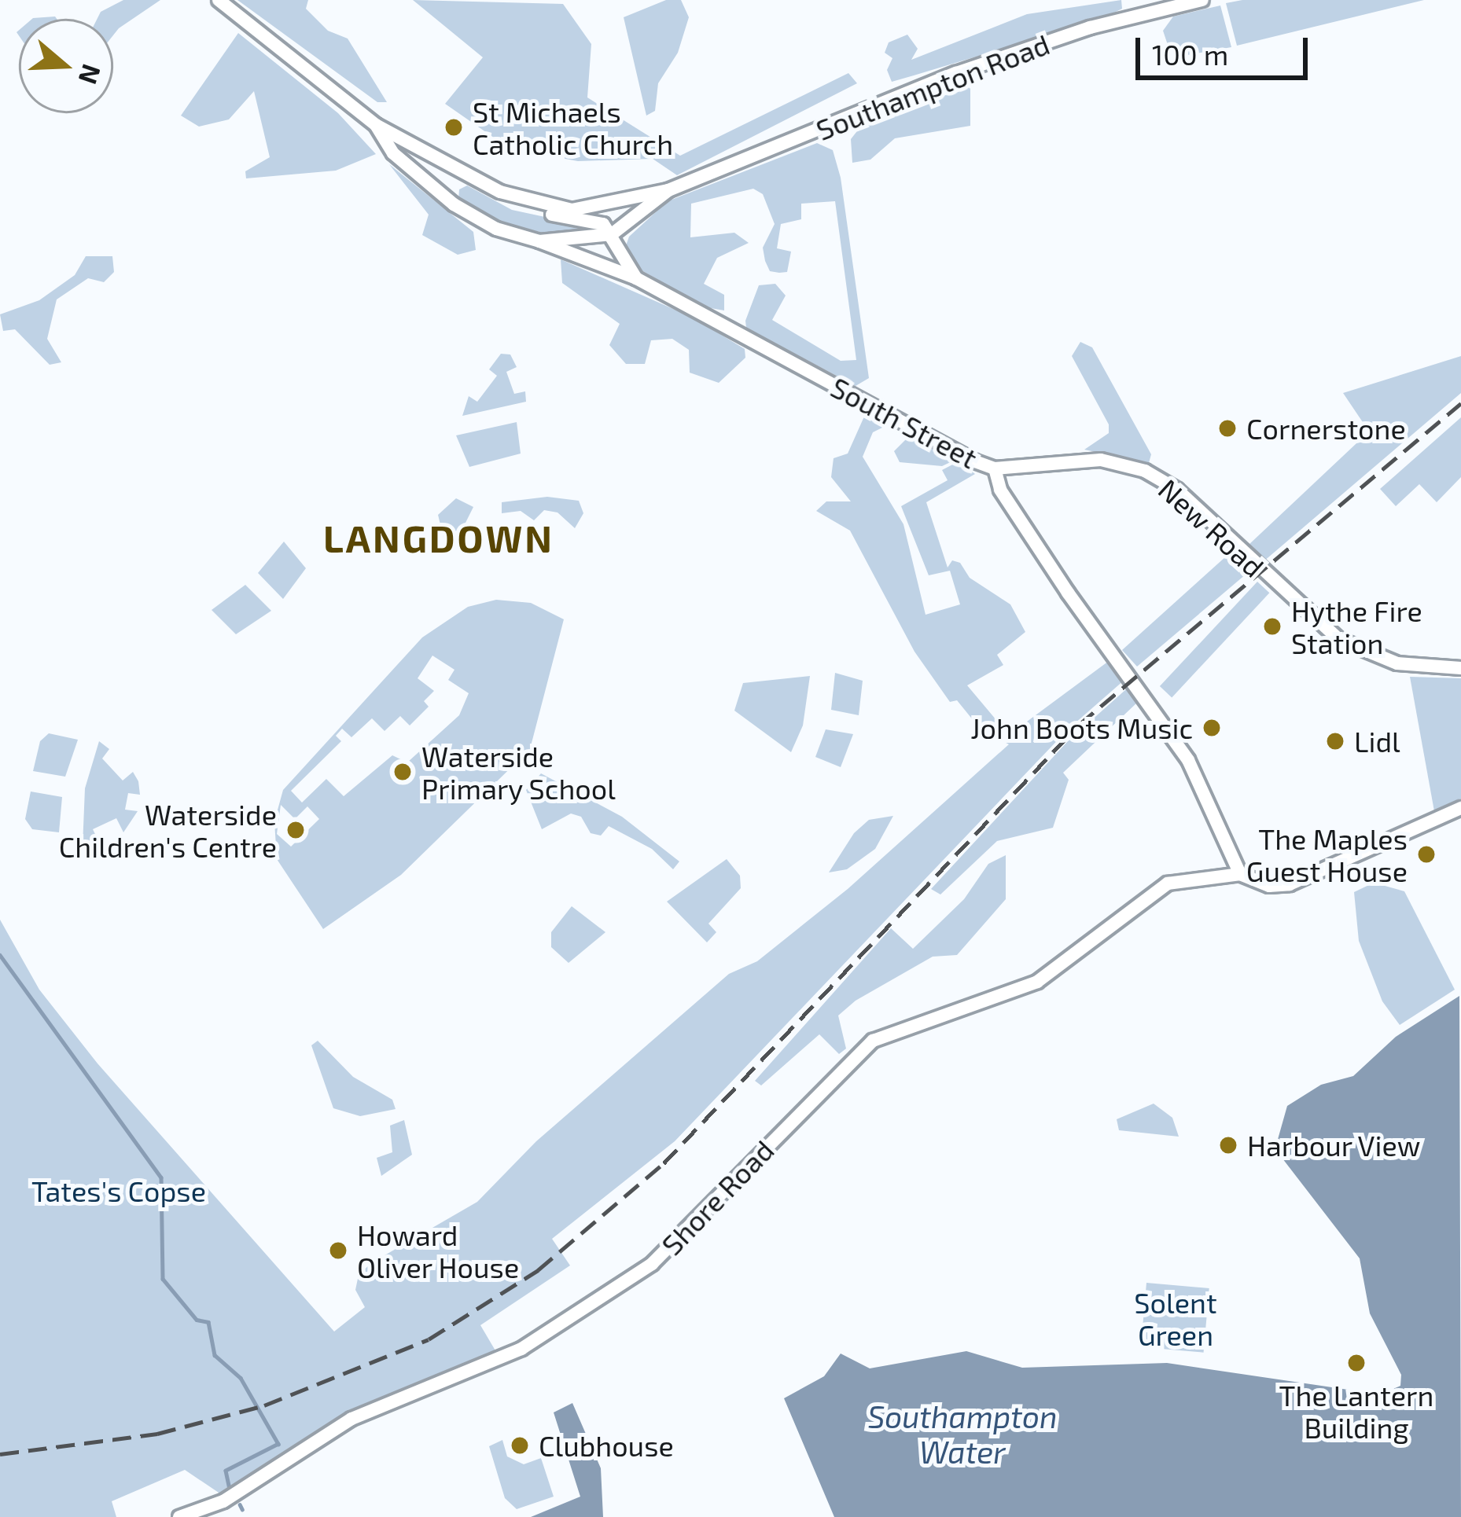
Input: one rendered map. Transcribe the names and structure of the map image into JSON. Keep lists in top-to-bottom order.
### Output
{
  "streets": {
    "street": [
      "Southampton Road",
      "South Street",
      "New Road",
      "Shore Road"
    ]
  },
  "crossings": [
    ["Southampton Road", "South Street"],
    ["South Street", "New Road"],
    ["South Street", "Shore Road"]
  ],
  "districts": ["LANGDOWN"],
  "water": ["Southampton Water"],
  "parks": ["Tates's Copse", "Solent Green"],
  "places": [
    "St Michaels Catholic Church",
    "Cornerstone",
    "Hythe Fire Station",
    "John Boots Music",
    "Lidl",
    "Waterside Primary School",
    "Waterside Children's Centre",
    "The Maples Guest House",
    "Harbour View",
    "Howard Oliver House",
    "The Lantern Building",
    "Clubhouse"
  ],
  "scale_bar": "100 m",
  "north": "right"
}
